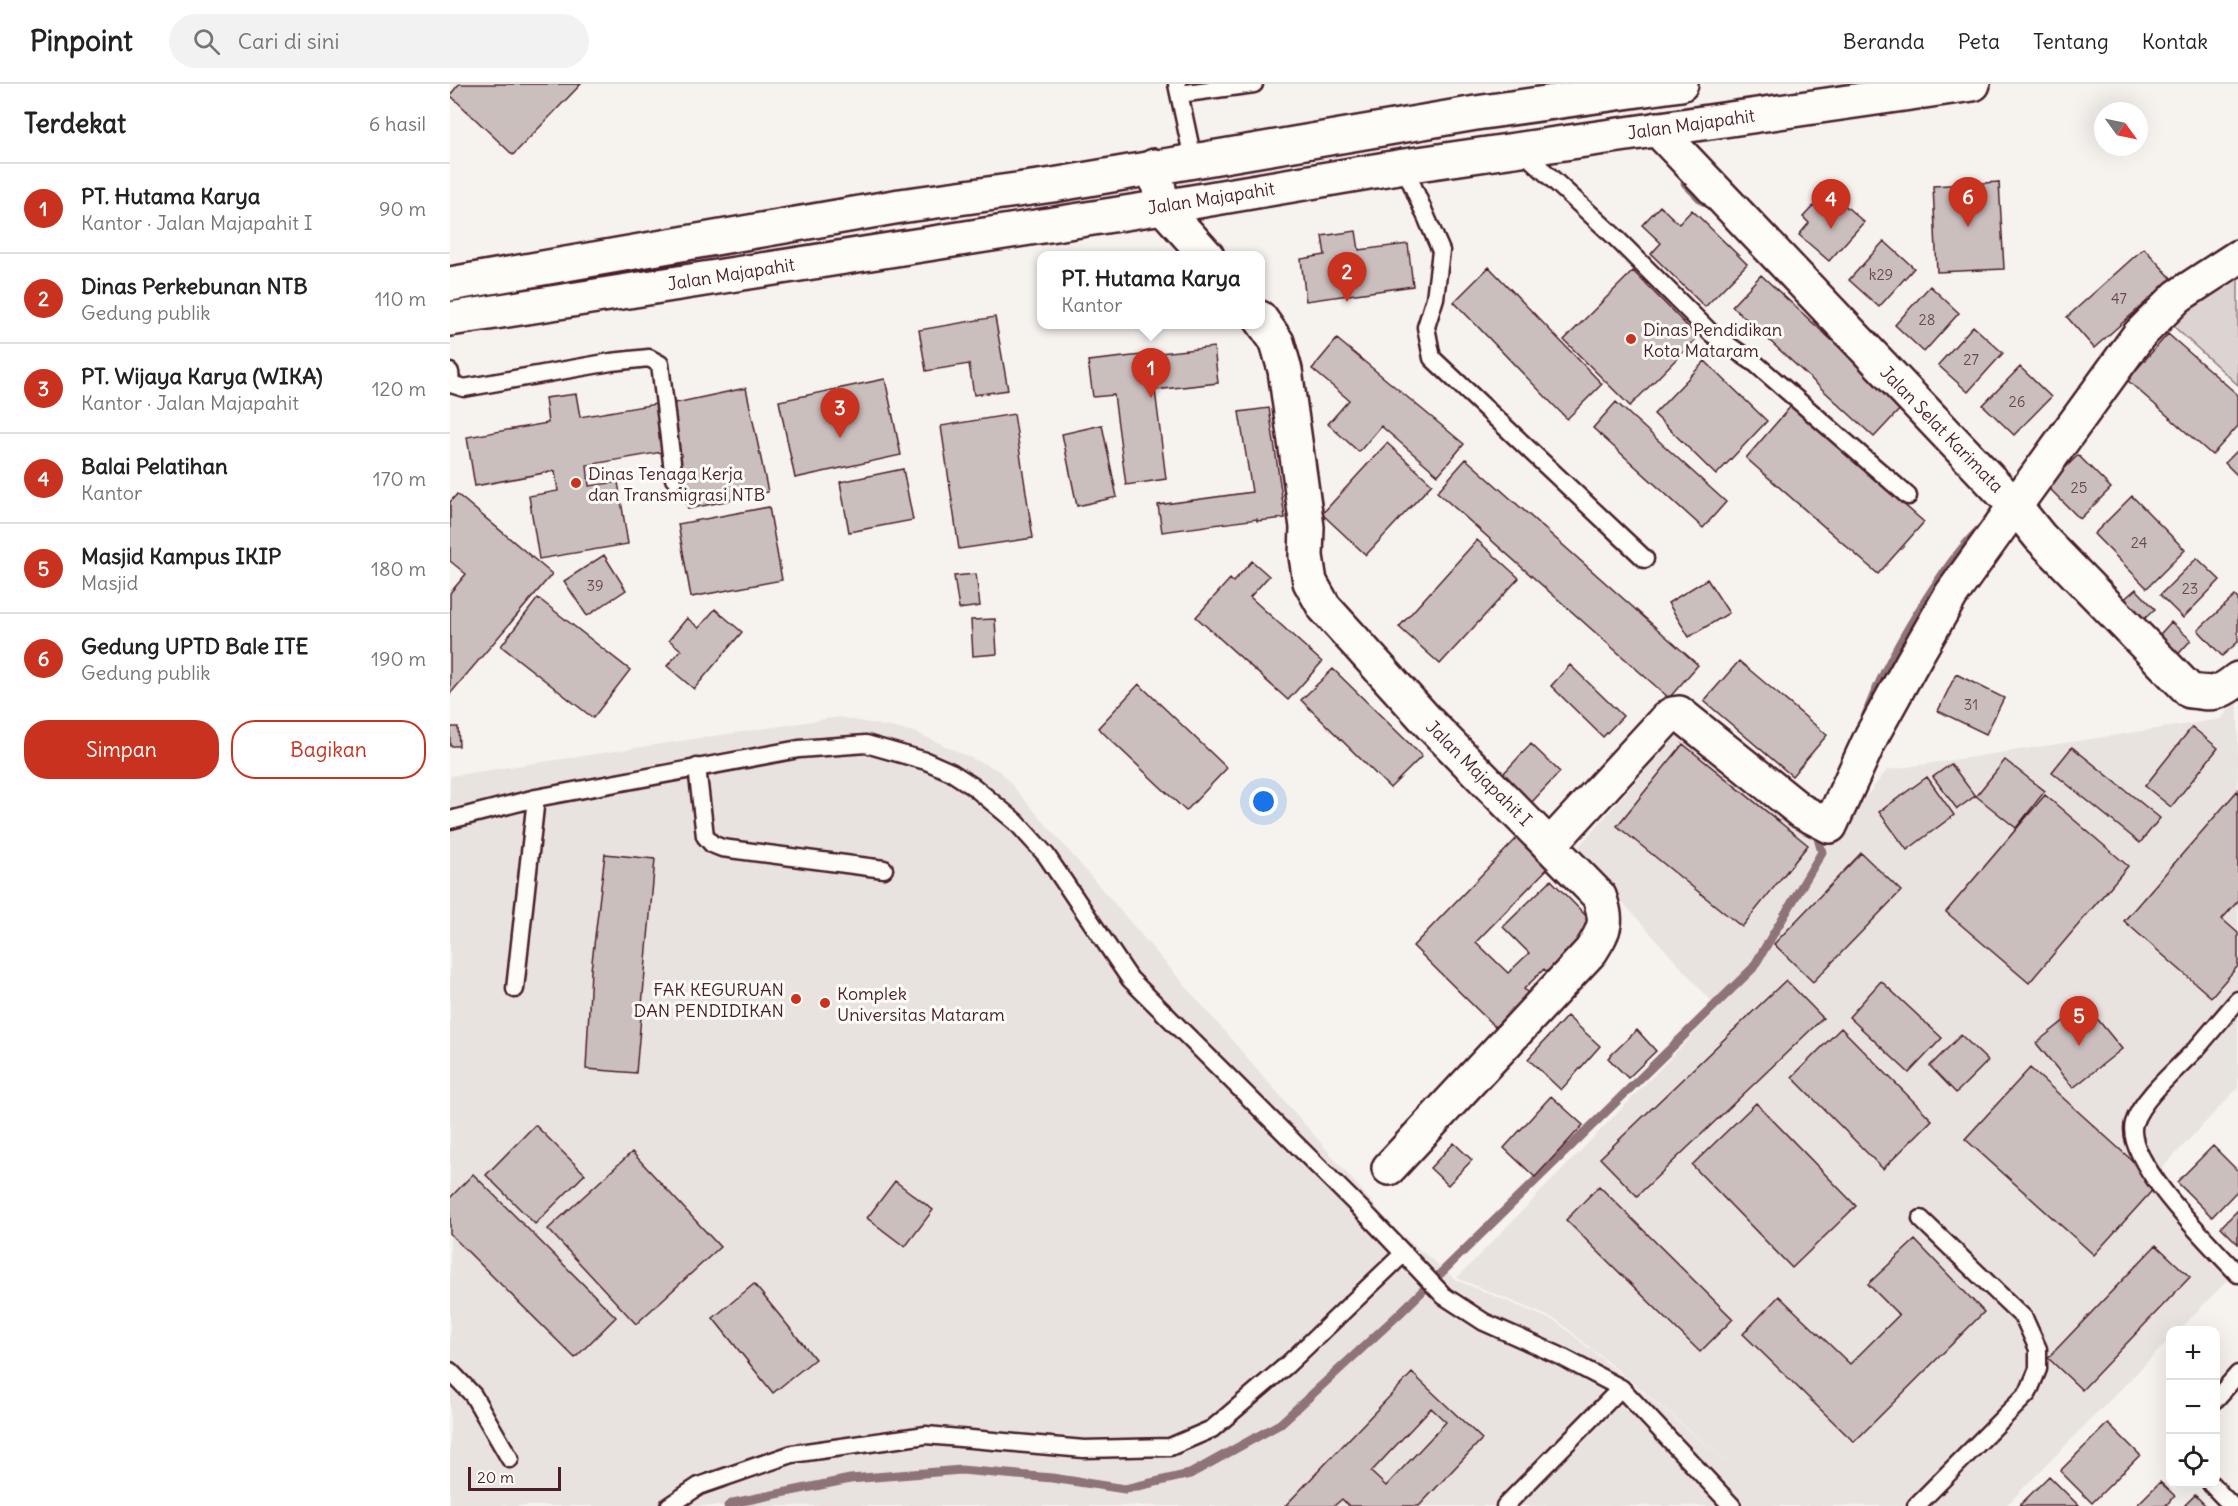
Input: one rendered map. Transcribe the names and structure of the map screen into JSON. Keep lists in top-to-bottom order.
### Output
{
  "streets": {
    "street": ["Jalan Majapahit", "Jalan Selat Karimata", "Jalan Majapahit I"]
  },
  "crossings": [
    ["Jalan Majapahit", "Jalan Selat Karimata"]
  ],
  "places": [
    "Dinas Pendidikan Kota Mataram",
    "Dinas Tenaga Kerja dan Transmigrasi NTB",
    "FAK KEGURUAN DAN PENDIDIKAN",
    "Komplek Universitas Mataram"
  ],
  "house_numbers": [
    "k29",
    "47",
    "28",
    "27",
    "26",
    "25",
    "24",
    "39",
    "23",
    "31"
  ],
  "scale_bar": "20 m",
  "north": "bottom right",
  "page": {
    "header": "Pinpoint",
    "search": "Cari di sini",
    "nav": [
      "Beranda",
      "Peta",
      "Tentang",
      "Kontak"
    ],
    "heading": ["Terdekat", "6 hasil"],
    "list": [
      {
        "mark": "1",
        "name": "PT. Hutama Karya",
        "note": "Kantor · Jalan Majapahit I",
        "value": "90 m"
      },
      {
        "mark": "2",
        "name": "Dinas Perkebunan NTB",
        "note": "Gedung publik",
        "value": "110 m"
      },
      {
        "mark": "3",
        "name": "PT. Wijaya Karya (WIKA)",
        "note": "Kantor · Jalan Majapahit",
        "value": "120 m"
      },
      {
        "mark": "4",
        "name": "Balai Pelatihan",
        "note": "Kantor",
        "value": "170 m"
      },
      {
        "mark": "5",
        "name": "Masjid Kampus IKIP",
        "note": "Masjid",
        "value": "180 m"
      },
      {
        "mark": "6",
        "name": "Gedung UPTD Bale ITE",
        "note": "Gedung publik",
        "value": "190 m"
      }
    ],
    "pins": [
      "6",
      "4",
      "2",
      "1",
      "3",
      "5"
    ],
    "popup": ["PT. Hutama Karya", "Kantor"],
    "buttons": ["Simpan", "Bagikan"],
    "map_buttons": ["+", "−"],
    "scale": "20 m"
  }
}
